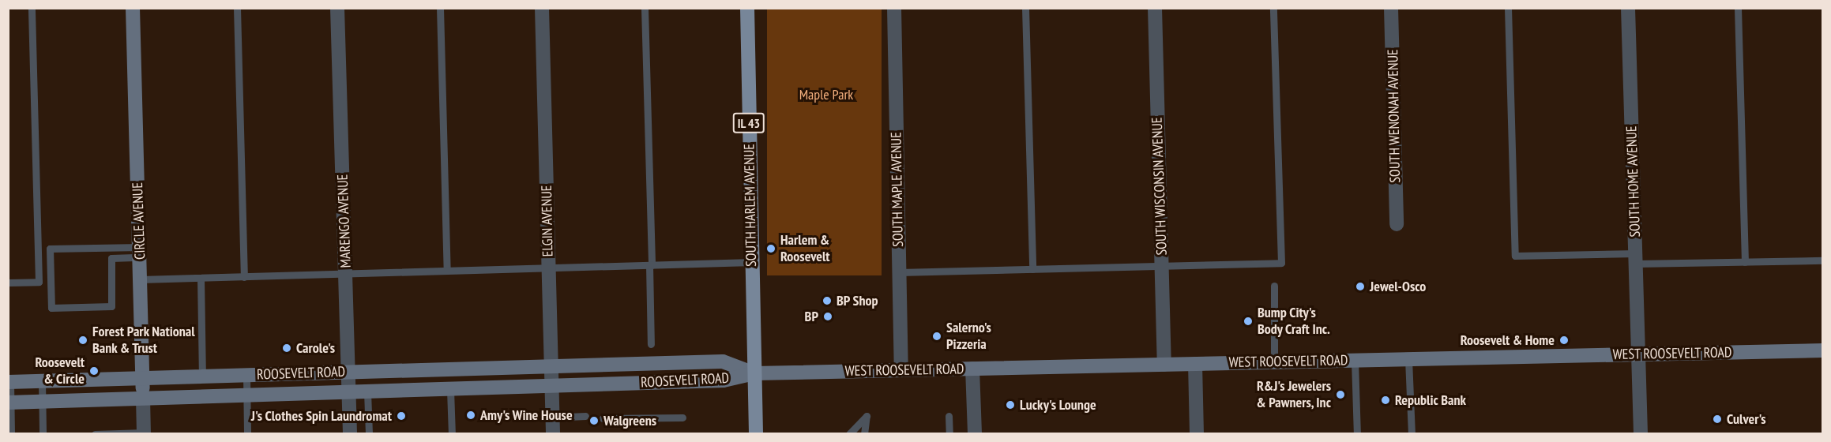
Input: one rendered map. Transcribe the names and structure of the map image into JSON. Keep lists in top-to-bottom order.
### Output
{
  "streets": {
    "main road": [
      "IL 43",
      "SOUTH HARLEM AVENUE",
      "CIRCLE AVENUE",
      "WEST ROOSEVELT ROAD",
      "ROOSEVELT ROAD"
    ],
    "street": [
      "SOUTH WENONAH AVENUE",
      "SOUTH HOME AVENUE",
      "SOUTH WISCONSIN AVENUE",
      "SOUTH MAPLE AVENUE",
      "MARENGO AVENUE",
      "ELGIN AVENUE"
    ]
  },
  "crossings": [
    ["IL 43", "SOUTH HARLEM AVENUE"],
    ["IL 43", "WEST ROOSEVELT ROAD"],
    ["IL 43", "ROOSEVELT ROAD"],
    ["SOUTH HOME AVENUE", "WEST ROOSEVELT ROAD"],
    ["SOUTH WISCONSIN AVENUE", "WEST ROOSEVELT ROAD"],
    ["SOUTH MAPLE AVENUE", "WEST ROOSEVELT ROAD"],
    ["SOUTH HARLEM AVENUE", "WEST ROOSEVELT ROAD"],
    ["SOUTH HARLEM AVENUE", "ROOSEVELT ROAD"],
    ["CIRCLE AVENUE", "ROOSEVELT ROAD"],
    ["MARENGO AVENUE", "ROOSEVELT ROAD"],
    ["ELGIN AVENUE", "ROOSEVELT ROAD"],
    ["WEST ROOSEVELT ROAD", "ROOSEVELT ROAD"]
  ],
  "parks": ["Maple Park"],
  "places": [
    "Harlem & Roosevelt",
    "Jewel-Osco",
    "BP Shop",
    "BP",
    "Bump City's Body Craft Inc.",
    "Salerno's Pizzeria",
    "Forest Park National Bank & Trust",
    "Roosevelt & Home",
    "Carole's",
    "Roosevelt & Circle",
    "R&J's Jewelers & Pawners, Inc",
    "Republic Bank",
    "Lucky's Lounge",
    "Amy's Wine House",
    "J's Clothes Spin Laundromat",
    "Culver's",
    "Walgreens"
  ]
}
